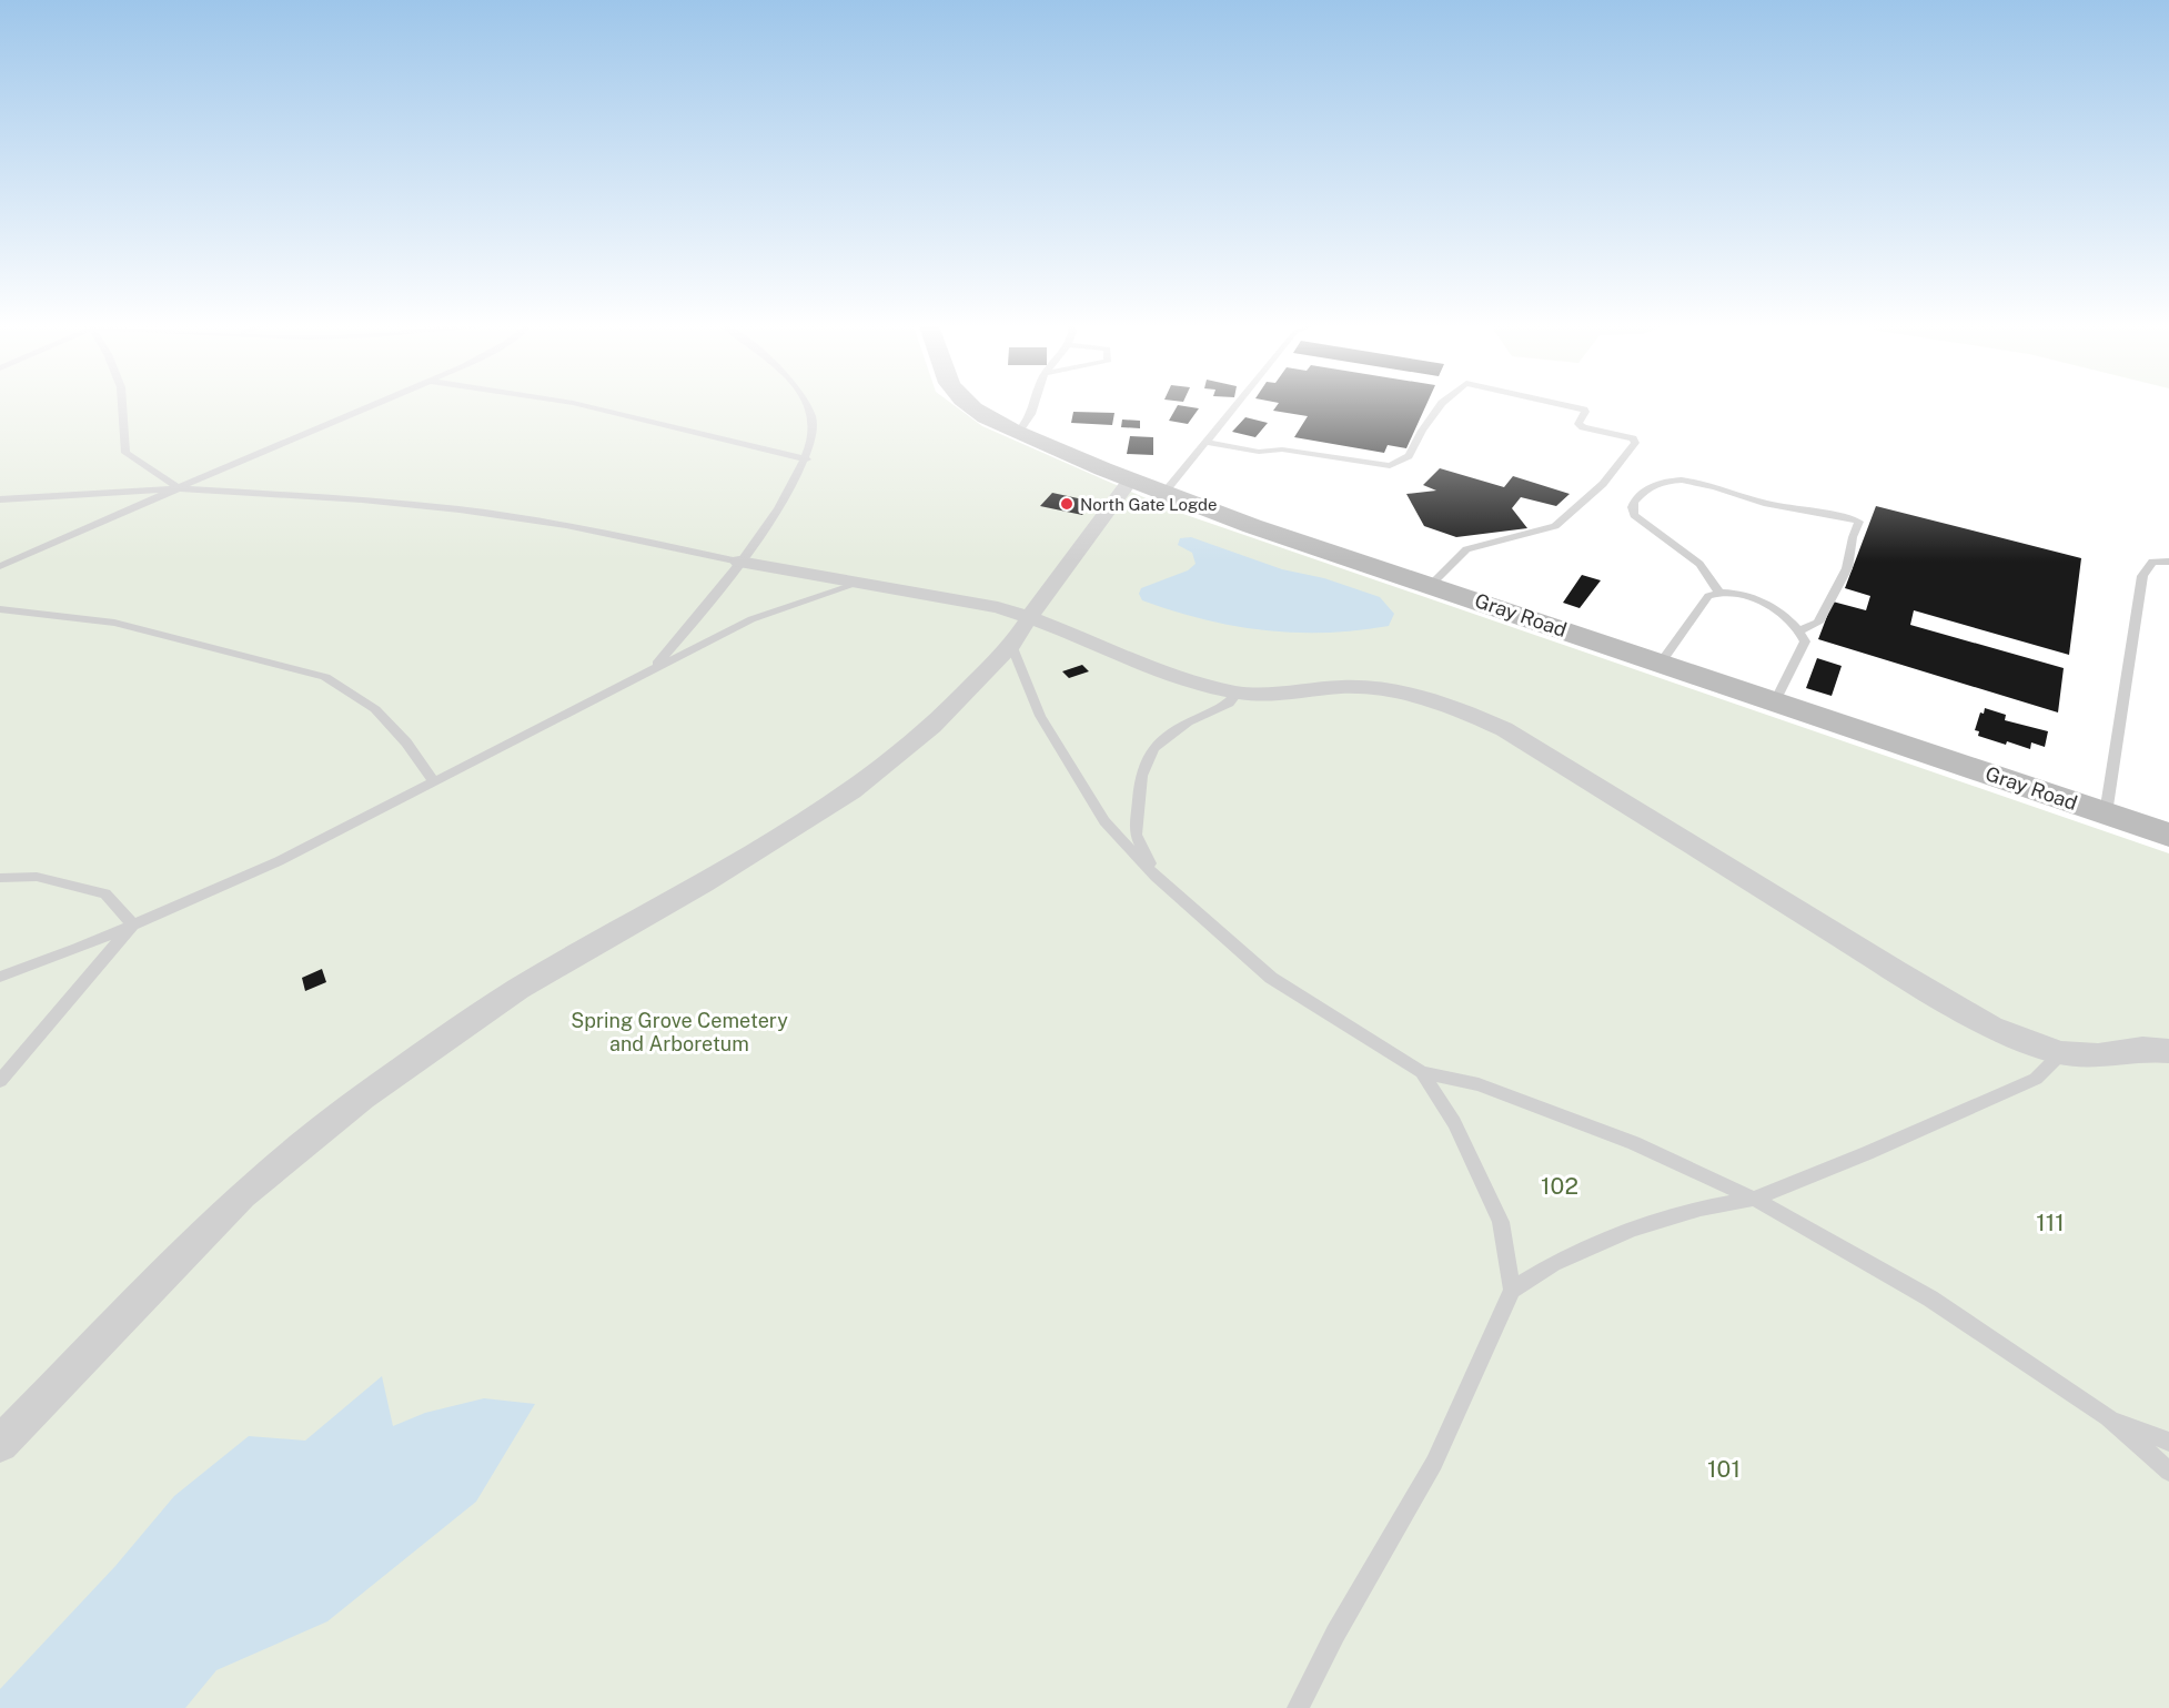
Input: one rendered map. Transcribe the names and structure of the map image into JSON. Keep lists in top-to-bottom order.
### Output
{
  "streets": {
    "street": ["Gray Road"]
  },
  "parks": [
    "Spring Grove Cemetery and Arboretum",
    "102",
    "111",
    "101"
  ],
  "places": ["North Gate Logde"]
}
